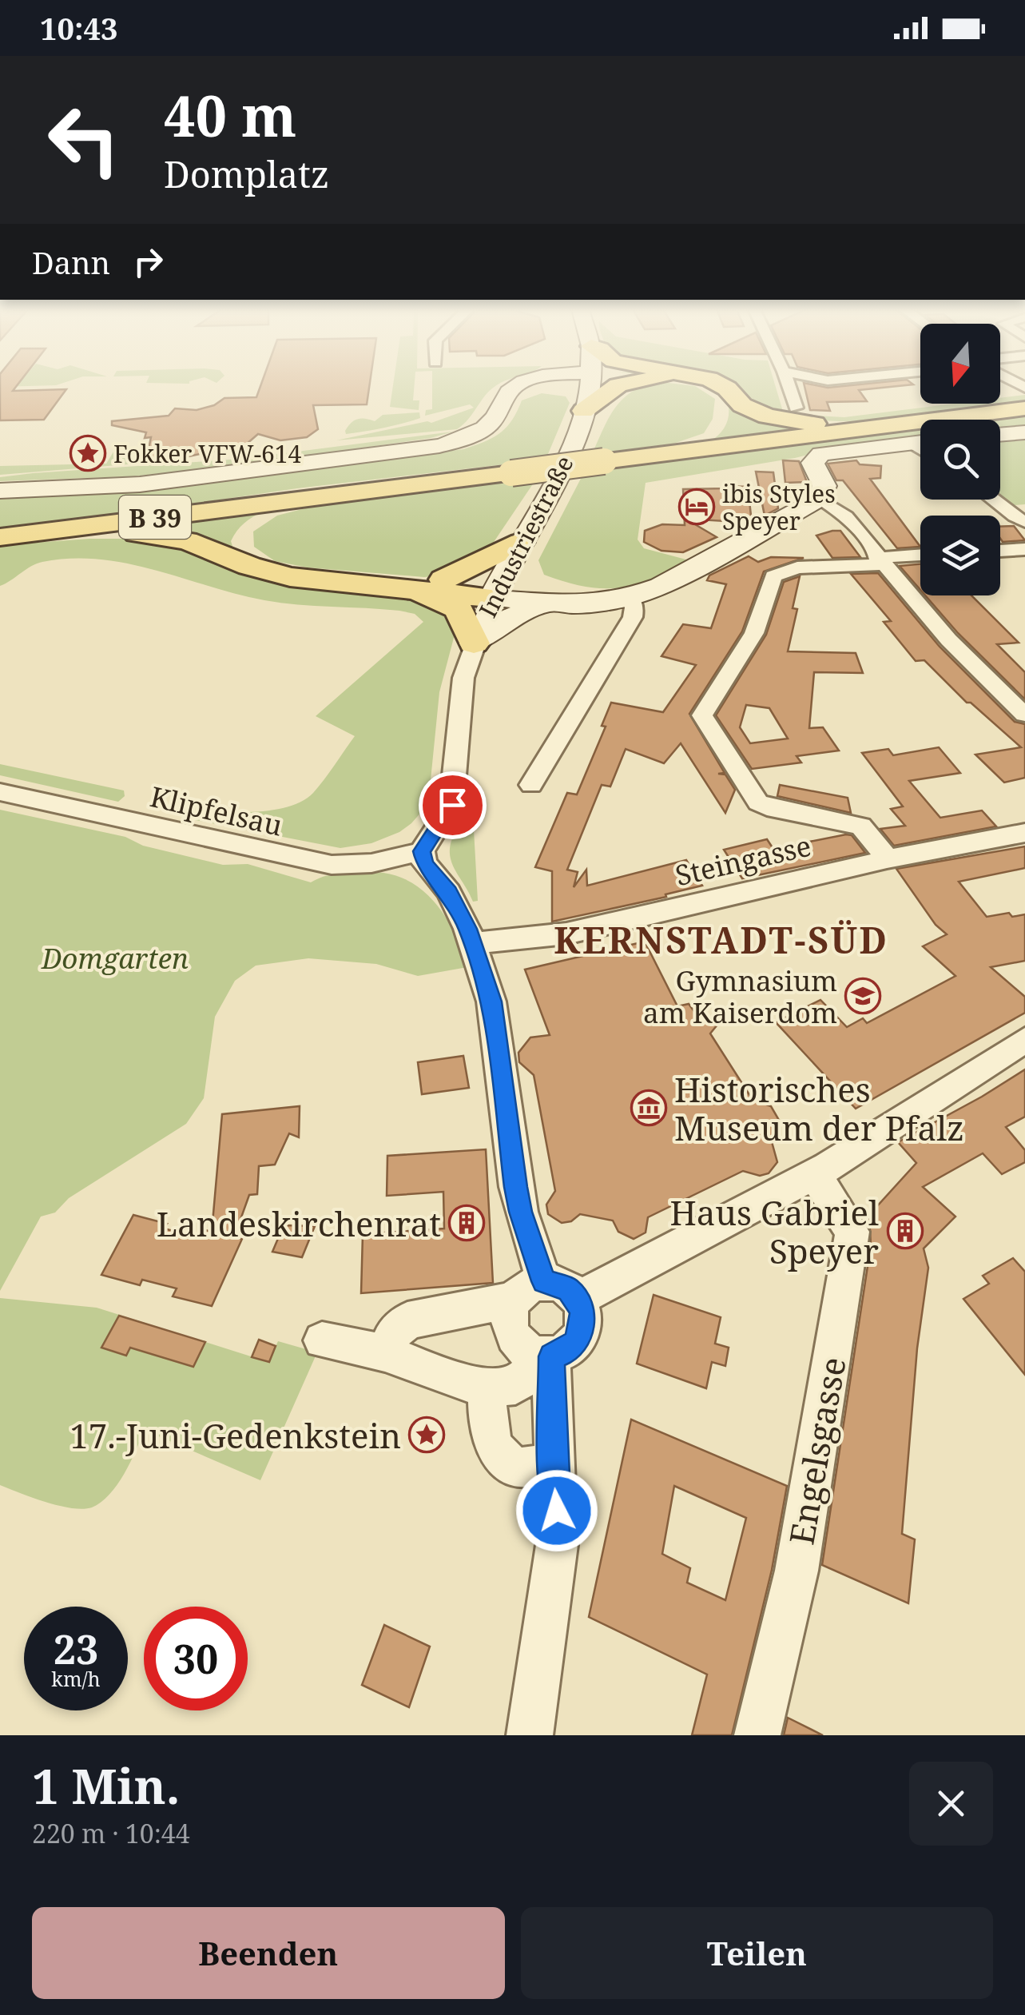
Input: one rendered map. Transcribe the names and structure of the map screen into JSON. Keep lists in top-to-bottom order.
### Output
{
  "streets": {
    "main road": ["B 39"],
    "street": [
      "Industriestraße",
      "Klipfelsau",
      "Steingasse",
      "Engelsgasse"
    ]
  },
  "crossings": [
    ["B 39", "Industriestraße"],
    ["Industriestraße", "Klipfelsau"]
  ],
  "districts": ["KERNSTADT-SÜD"],
  "parks": ["Domgarten"],
  "places": {
    "place": ["Fokker VFW-614", "17.-Juni-Gedenkstein"],
    "hotel": ["ibis Styles Speyer"],
    "school or university": ["Gymnasium am Kaiserdom"],
    "museum": ["Historisches Museum der Pfalz"],
    "building": ["Landeskirchenrat", "Haus Gabriel Speyer"]
  },
  "north": "bottom",
  "page": {
    "status": "10:43",
    "turn": ["40 m", "Domplatz"],
    "then": "Dann",
    "speed": "23 km/h",
    "limit": "30",
    "heading": ["1 Min.", "220 m · 10:44"],
    "buttons": ["Beenden", "Teilen"]
  }
}
